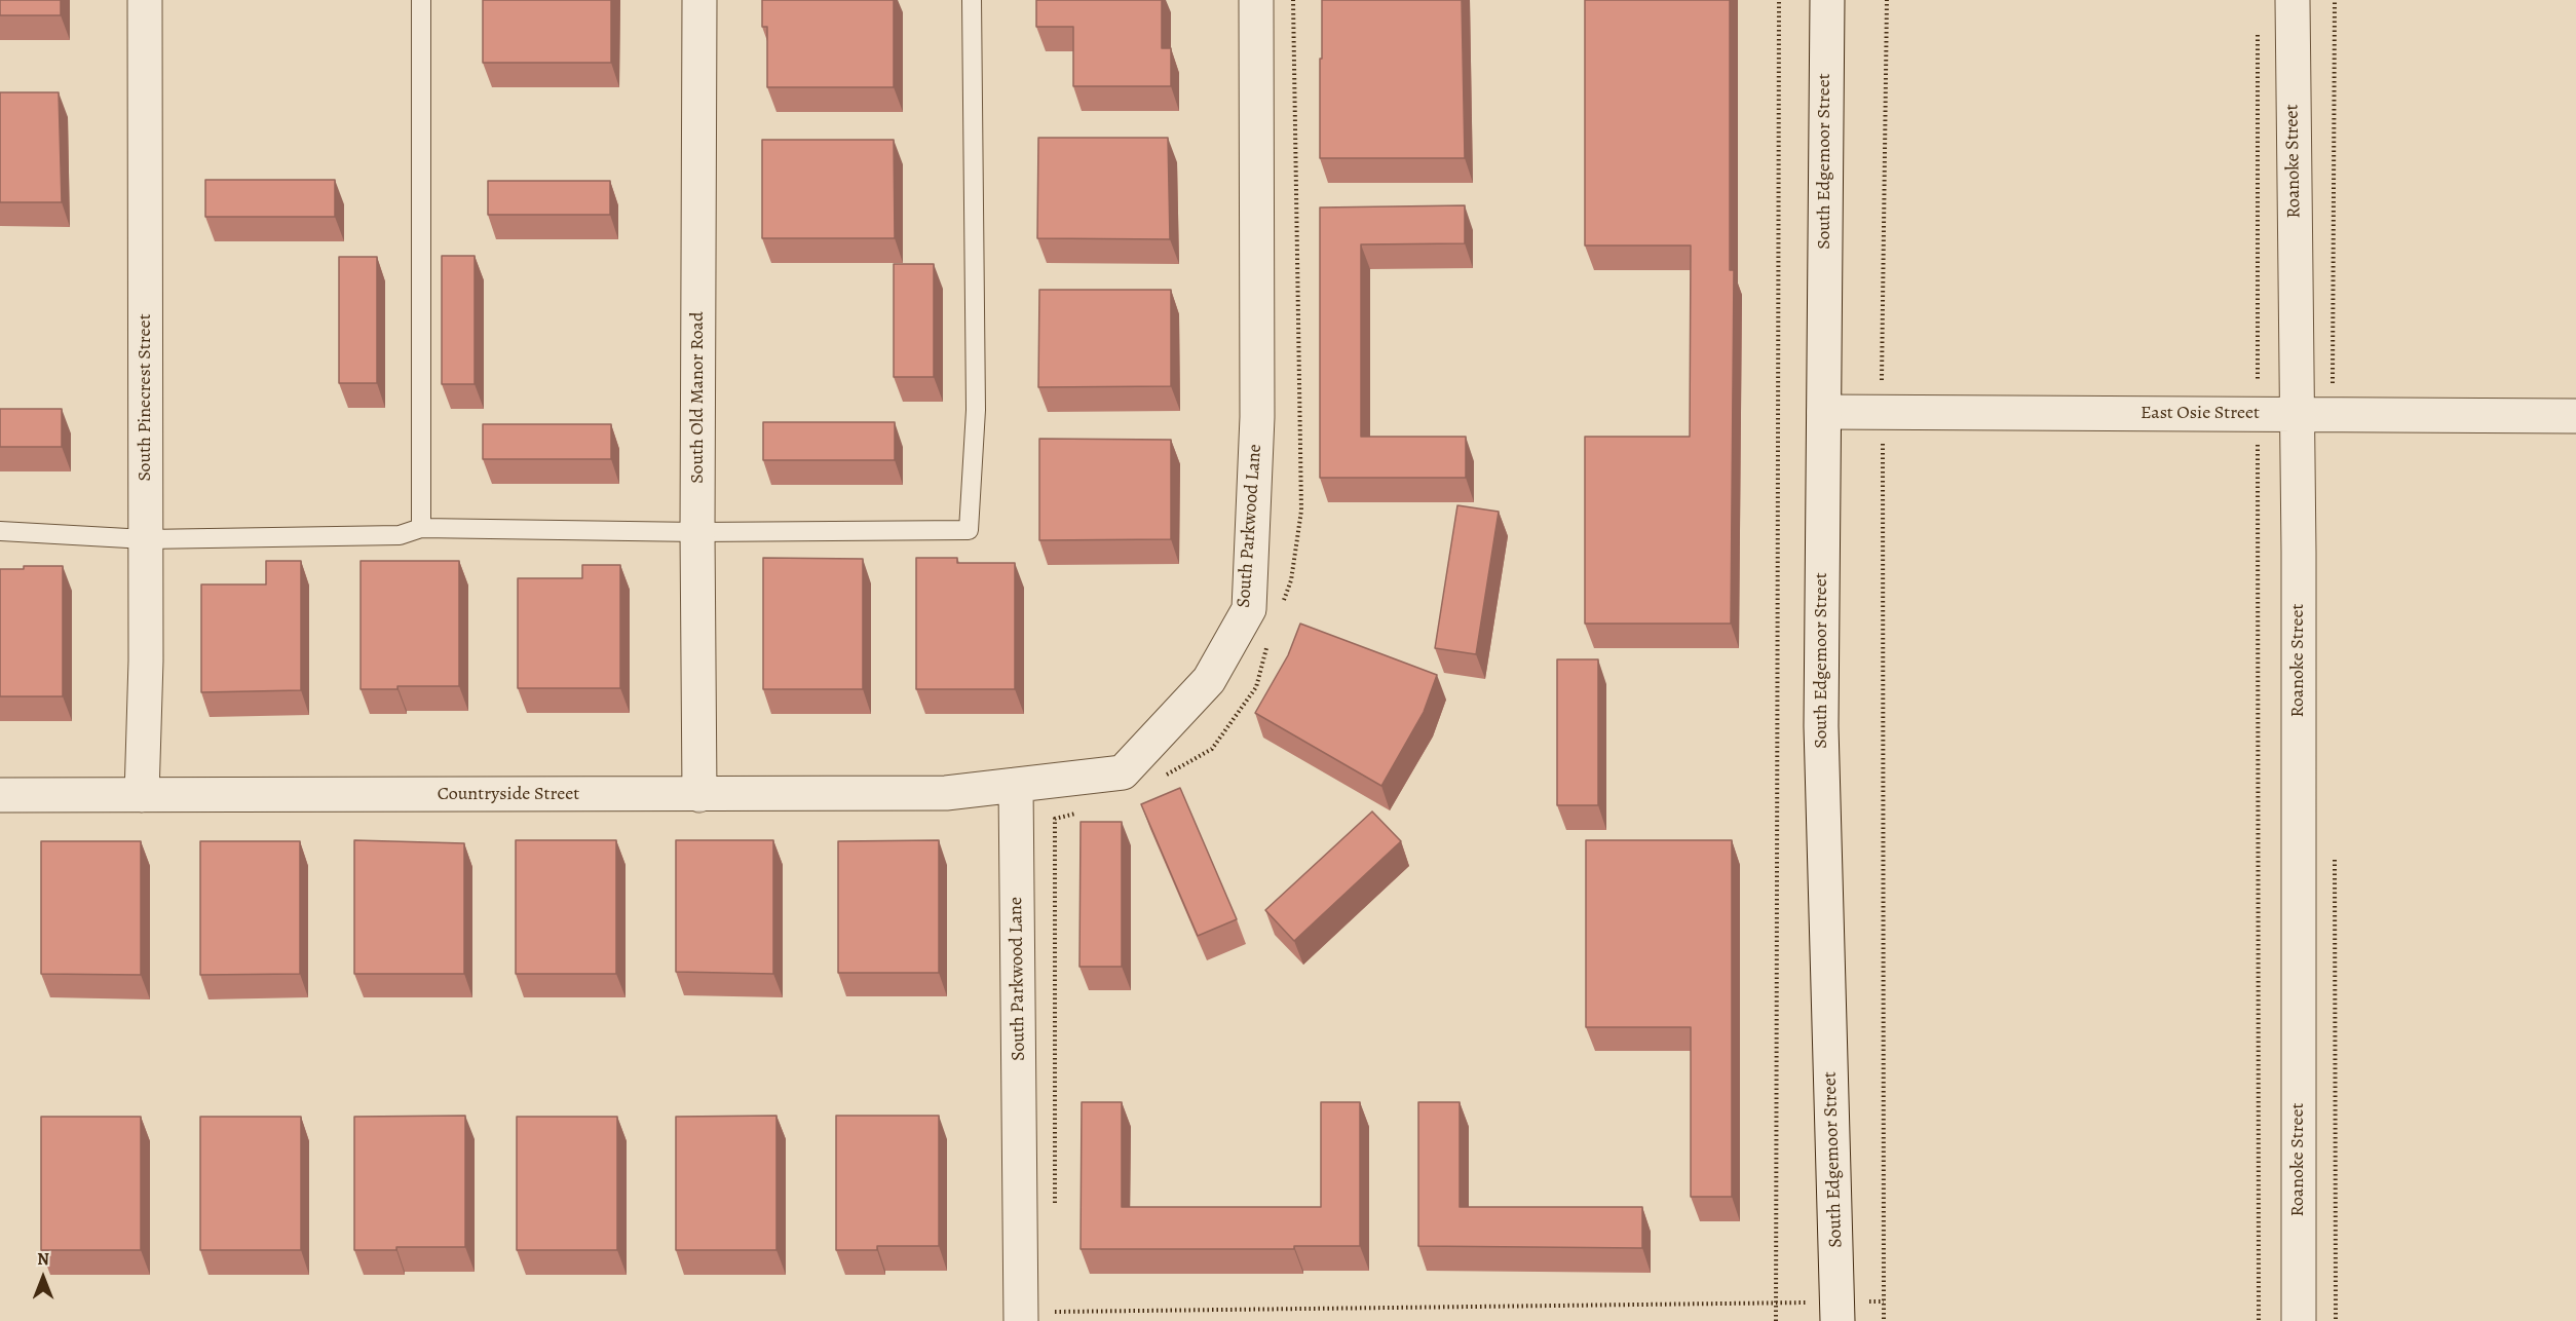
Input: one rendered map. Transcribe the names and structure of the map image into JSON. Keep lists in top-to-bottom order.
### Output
{
  "streets": {
    "street": [
      "South Edgemoor Street",
      "Roanoke Street",
      "South Pinecrest Street",
      "South Old Manor Road",
      "East Osie Street",
      "South Parkwood Lane",
      "Countryside Street"
    ]
  },
  "crossings": [
    ["South Edgemoor Street", "East Osie Street"],
    ["Roanoke Street", "East Osie Street"],
    ["South Pinecrest Street", "Countryside Street"],
    ["South Old Manor Road", "Countryside Street"],
    ["South Parkwood Lane", "Countryside Street"]
  ],
  "north": "top"
}
